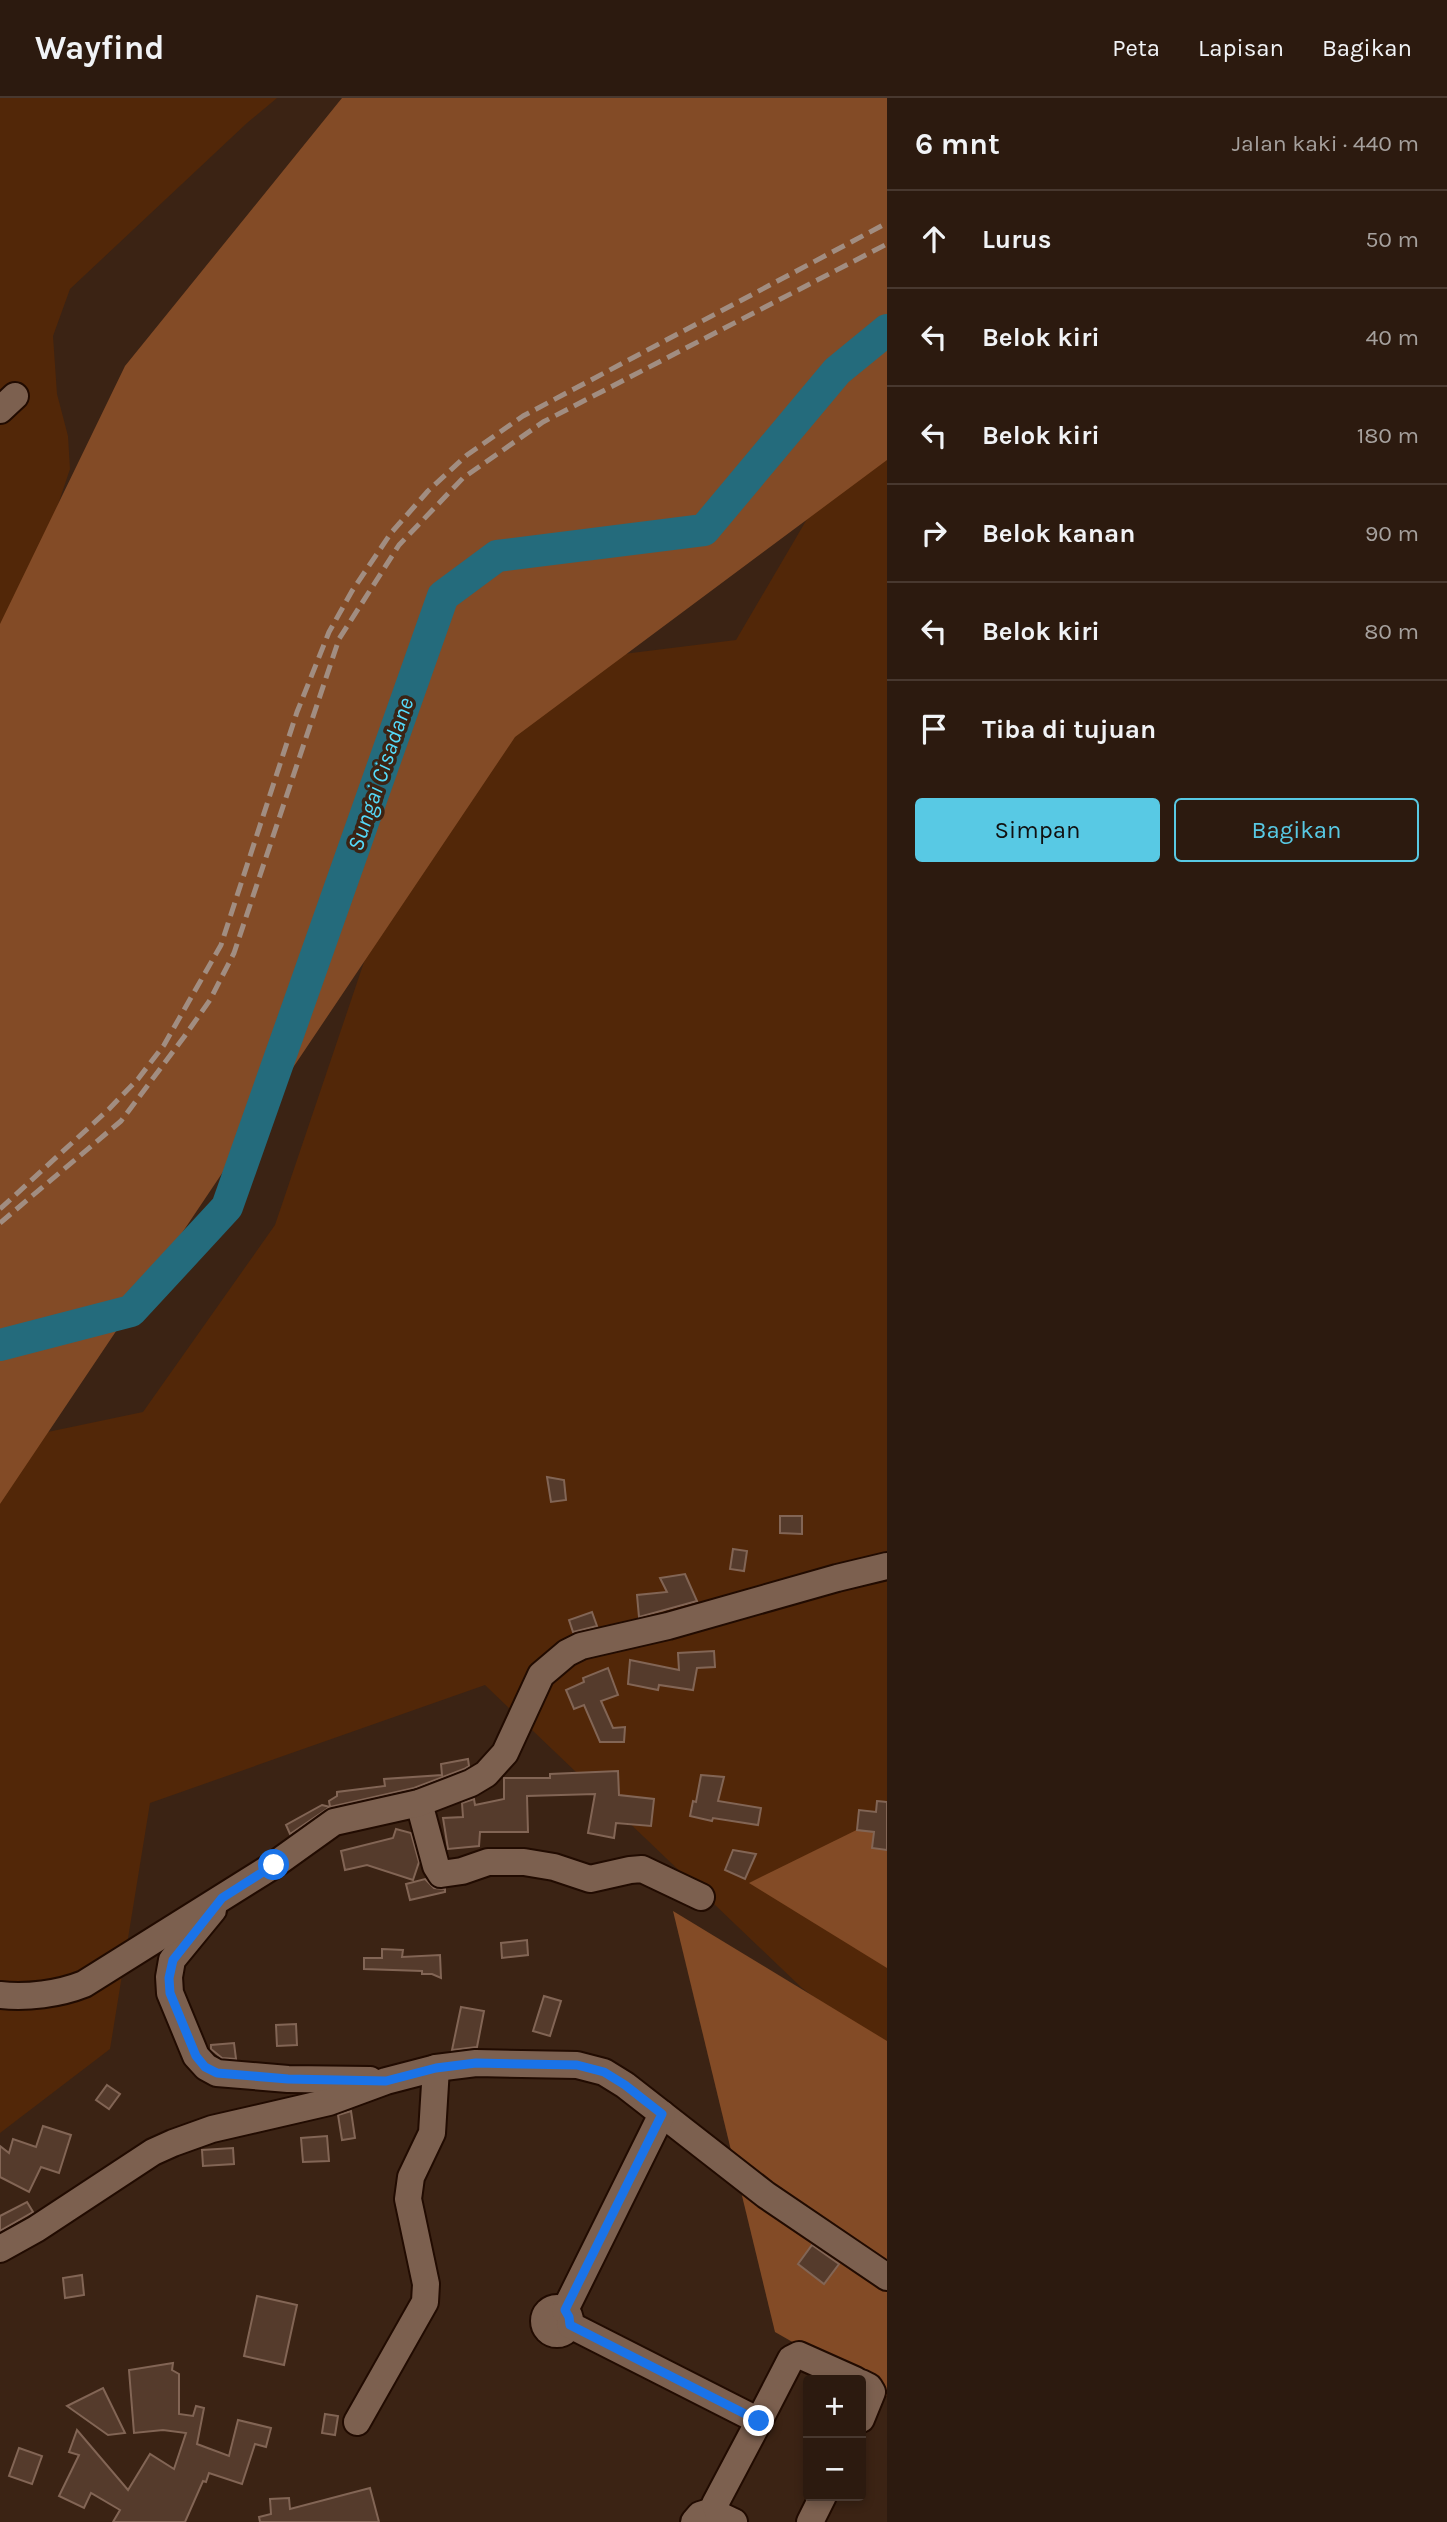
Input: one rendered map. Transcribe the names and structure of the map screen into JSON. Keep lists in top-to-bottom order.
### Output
{
  "water": ["Sungai Cisadane"],
  "page": {
    "header": "Wayfind",
    "nav": ["Peta", "Lapisan", "Bagikan"],
    "heading": ["6 mnt", "Jalan kaki · 440 m"],
    "list": [
      ["Lurus", "50 m"],
      ["Belok kiri", "40 m"],
      ["Belok kiri", "180 m"],
      ["Belok kanan", "90 m"],
      ["Belok kiri", "80 m"],
      "Tiba di tujuan"
    ],
    "buttons": ["Simpan", "Bagikan"],
    "map_buttons": ["+", "−"]
  }
}
